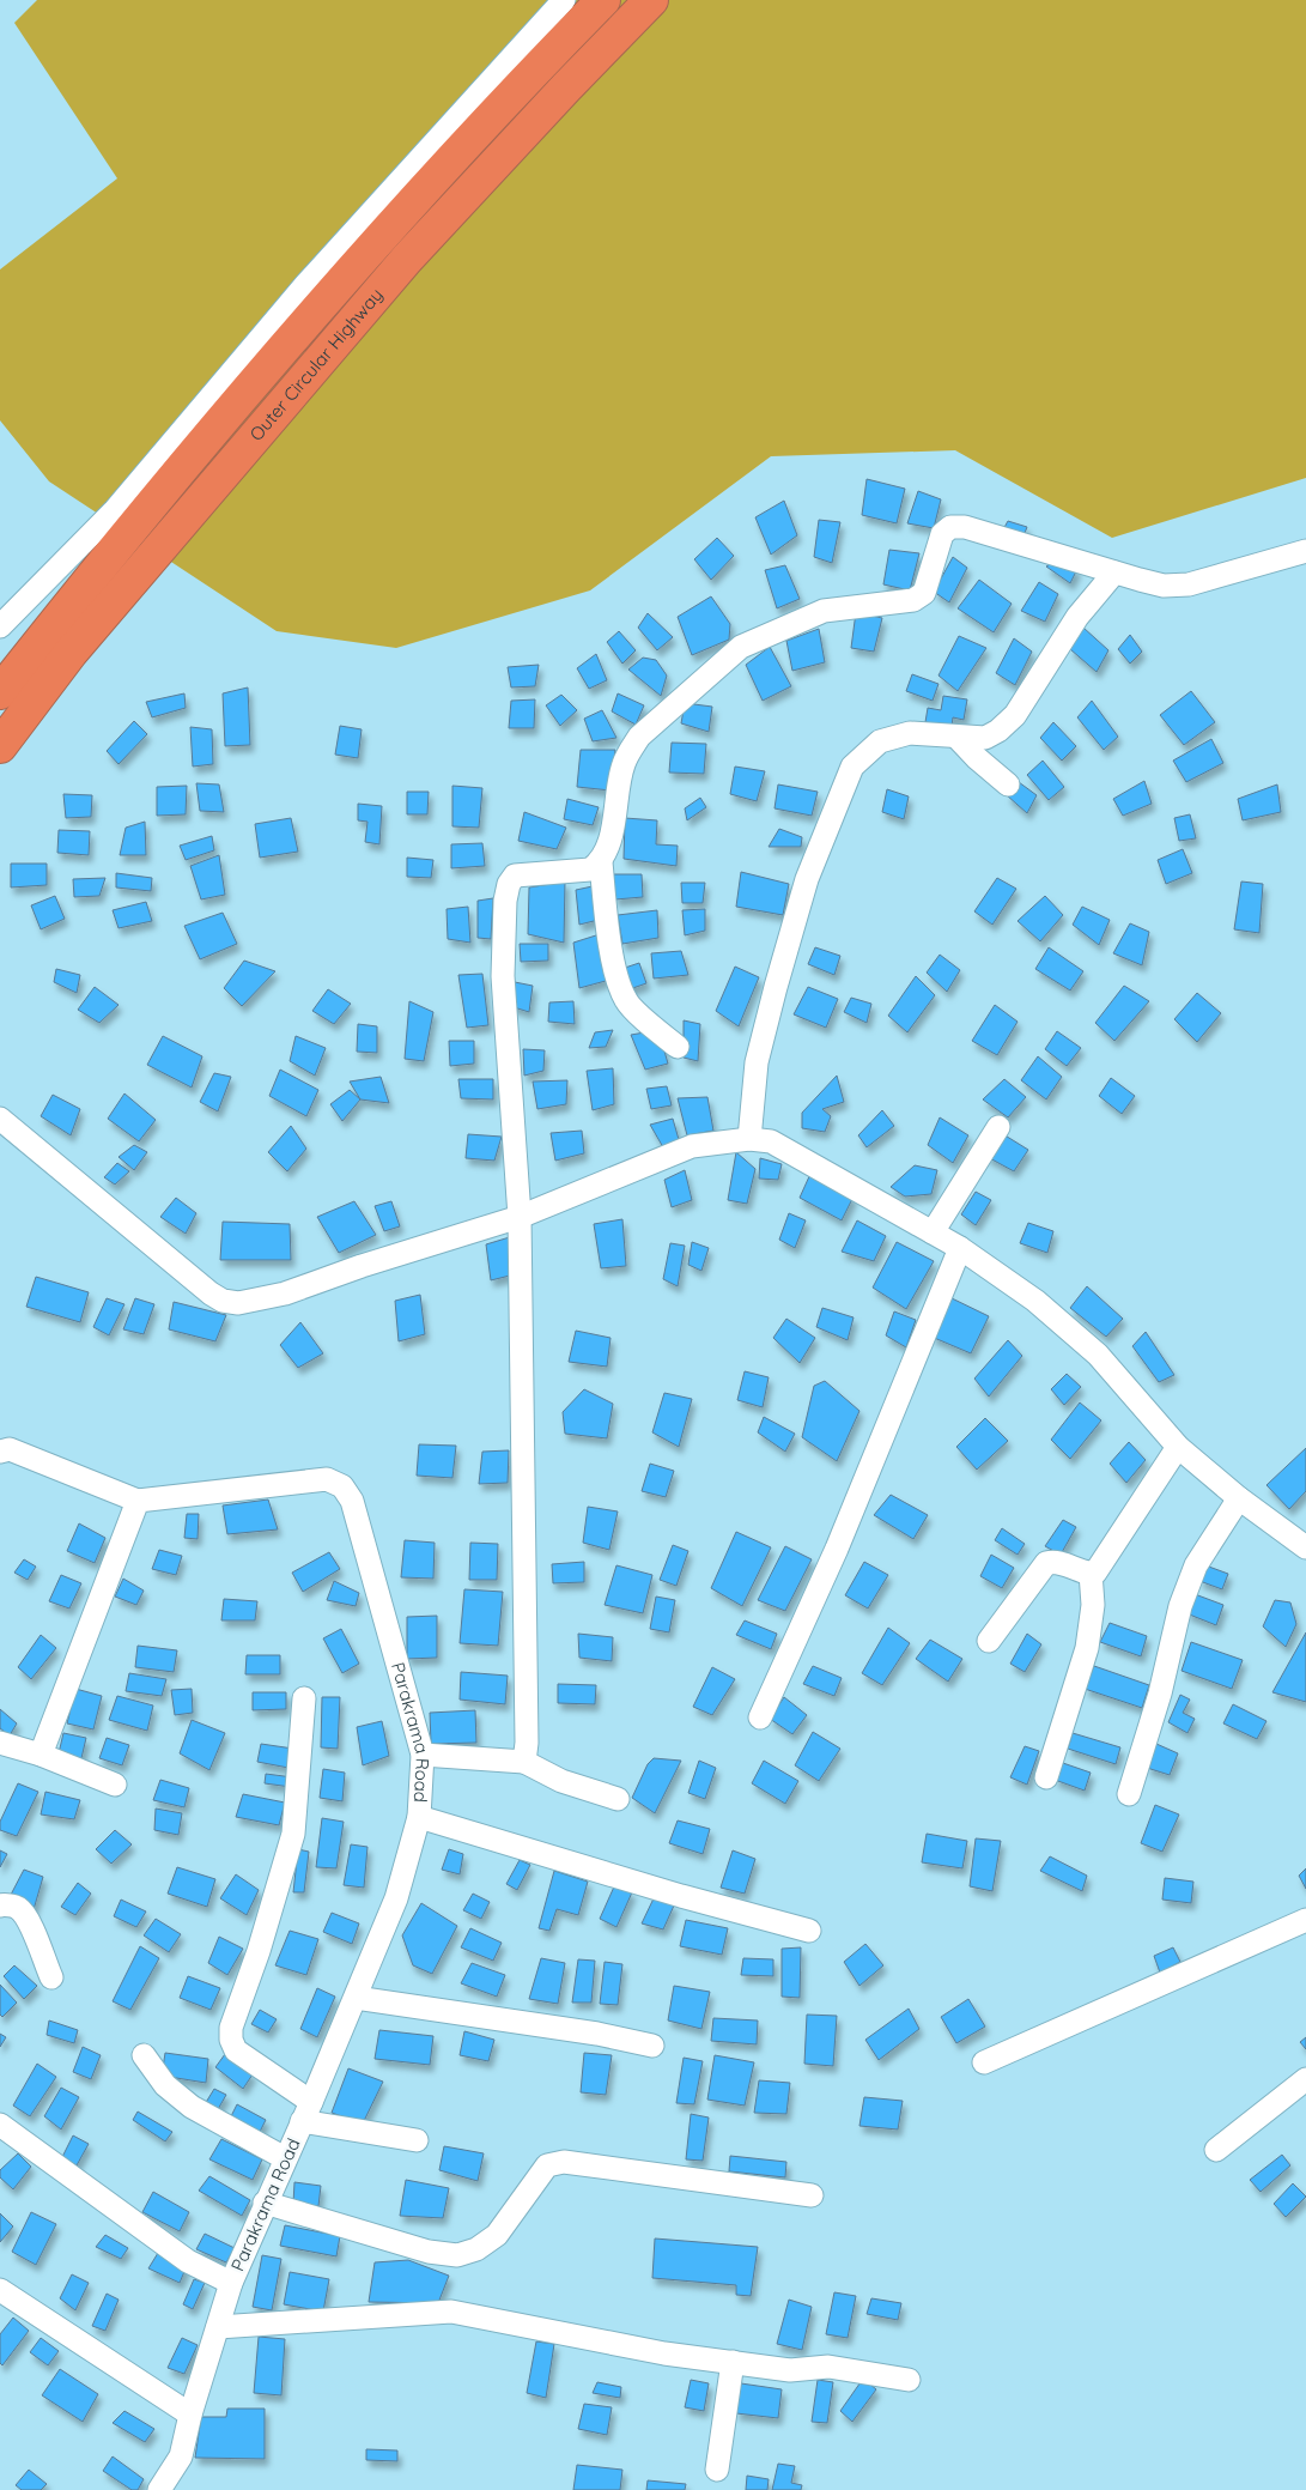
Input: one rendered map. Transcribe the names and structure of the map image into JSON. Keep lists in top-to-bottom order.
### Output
{
  "streets": {
    "highway": ["Outer Circular Highway"],
    "street": ["Parakrama Road"]
  }
}
